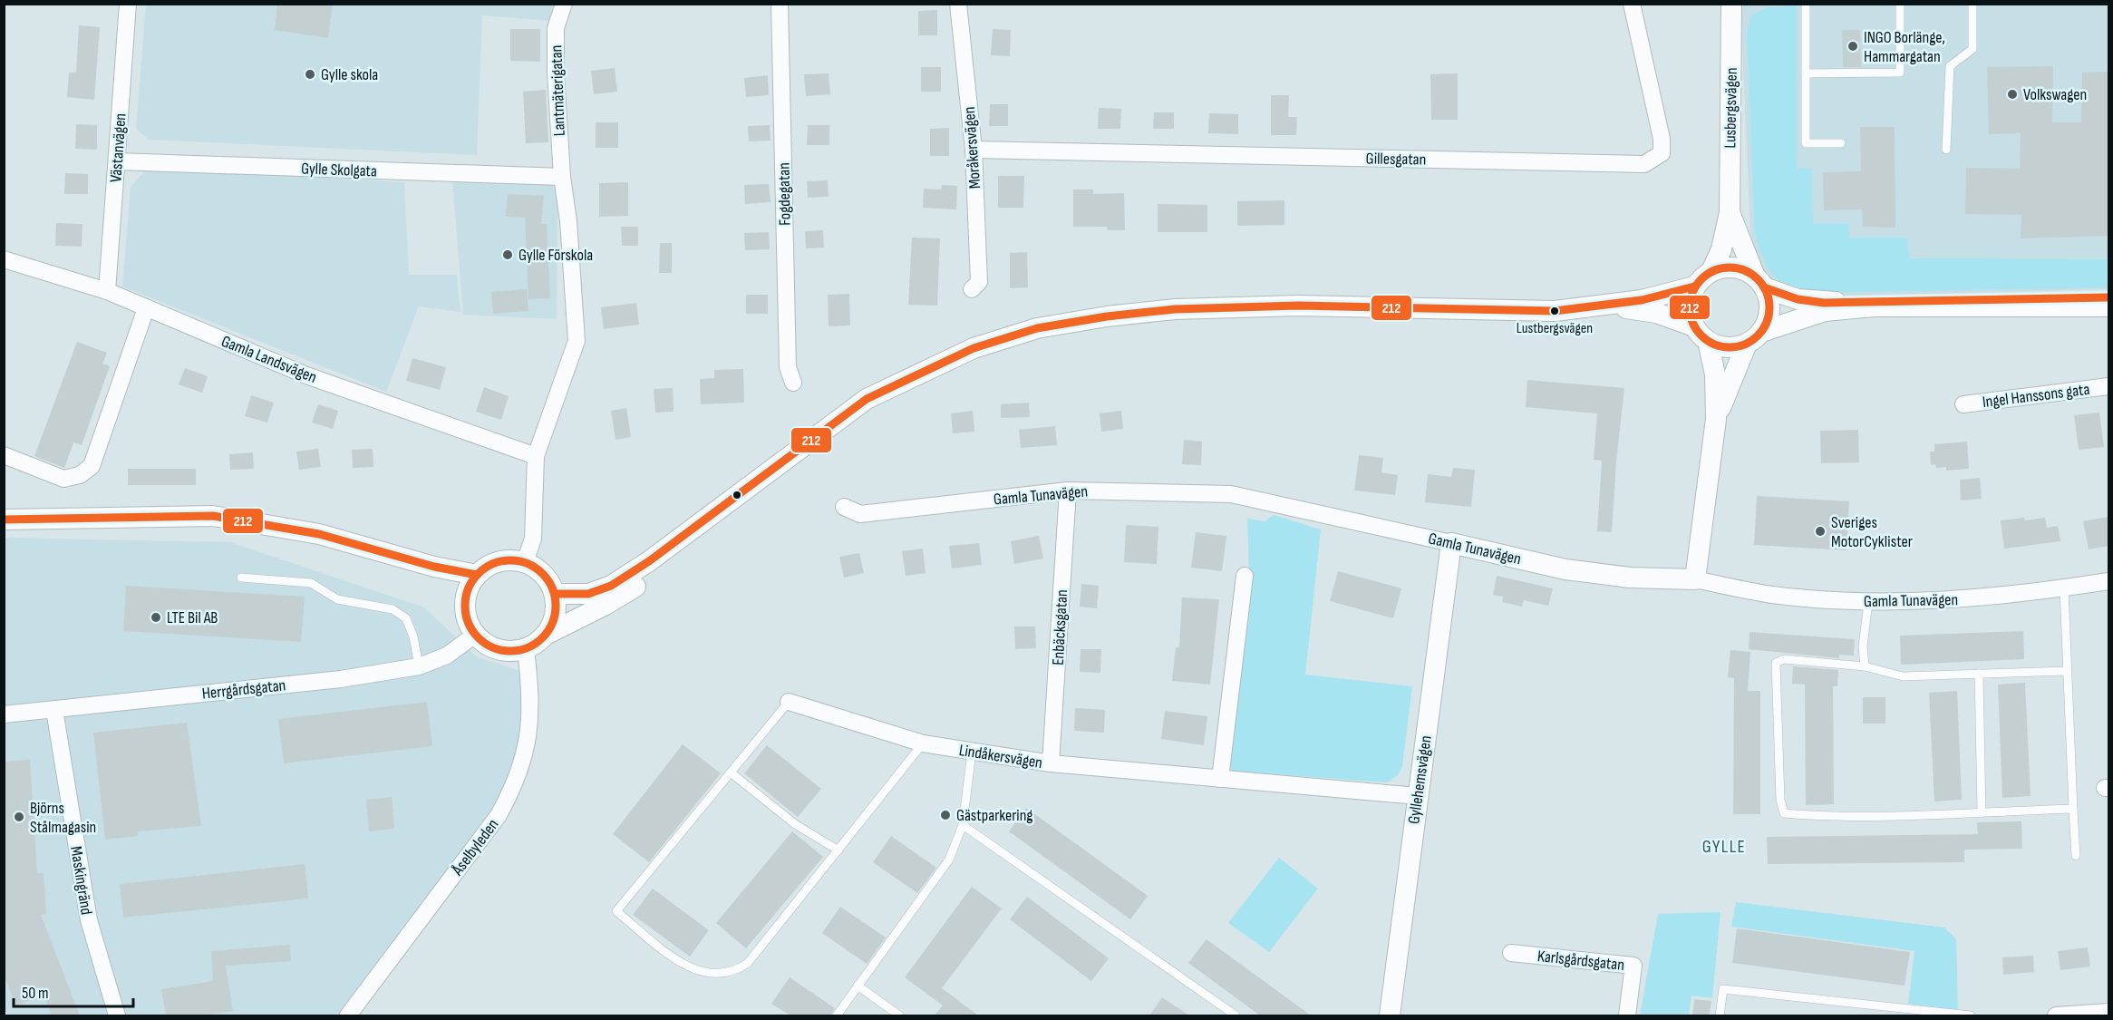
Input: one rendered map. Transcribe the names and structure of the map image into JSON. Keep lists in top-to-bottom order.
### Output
{
  "streets": {
    "street": [
      "Lantmäterigatan",
      "Lusbergsvägen",
      "Västanvägen",
      "Moråkersvägen",
      "Gillesgatan",
      "Gylle Skolgata",
      "Fogdegatan",
      "Gamla Landsvägen",
      "Ingel Hanssons gata",
      "Gamla Tunavägen",
      "Enbäcksgatan",
      "Herrgårdsgatan",
      "Lindåkersvägen",
      "Gyllehemsvägen",
      "Åselbyleden",
      "Maskingränd",
      "Karlsgårdsgatan"
    ]
  },
  "crossings": [
    ["Lantmäterigatan", "Gylle Skolgata"],
    ["Lantmäterigatan", "Gamla Landsvägen"],
    ["Lantmäterigatan", "Herrgårdsgatan"],
    ["Lantmäterigatan", "Åselbyleden"],
    ["Västanvägen", "Gylle Skolgata"],
    ["Västanvägen", "Gamla Landsvägen"],
    ["Moråkersvägen", "Gillesgatan"],
    ["Gamla Tunavägen", "Enbäcksgatan"],
    ["Gamla Tunavägen", "Gyllehemsvägen"],
    ["Enbäcksgatan", "Lindåkersvägen"],
    ["Herrgårdsgatan", "Åselbyleden"],
    ["Herrgårdsgatan", "Maskingränd"],
    ["Lindåkersvägen", "Gyllehemsvägen"]
  ],
  "districts": ["GYLLE"],
  "places": [
    "INGO Borlänge, Hammargatan",
    "Gylle skola",
    "Volkswagen",
    "Gylle Förskola",
    "Lustbergsvägen",
    "Sveriges MotorCyklister",
    "LTE Bil AB",
    "Gästparkering",
    "Björns Stålmagasin"
  ],
  "lines": ["transit line 212"],
  "scale_bar": "50 m"
}
